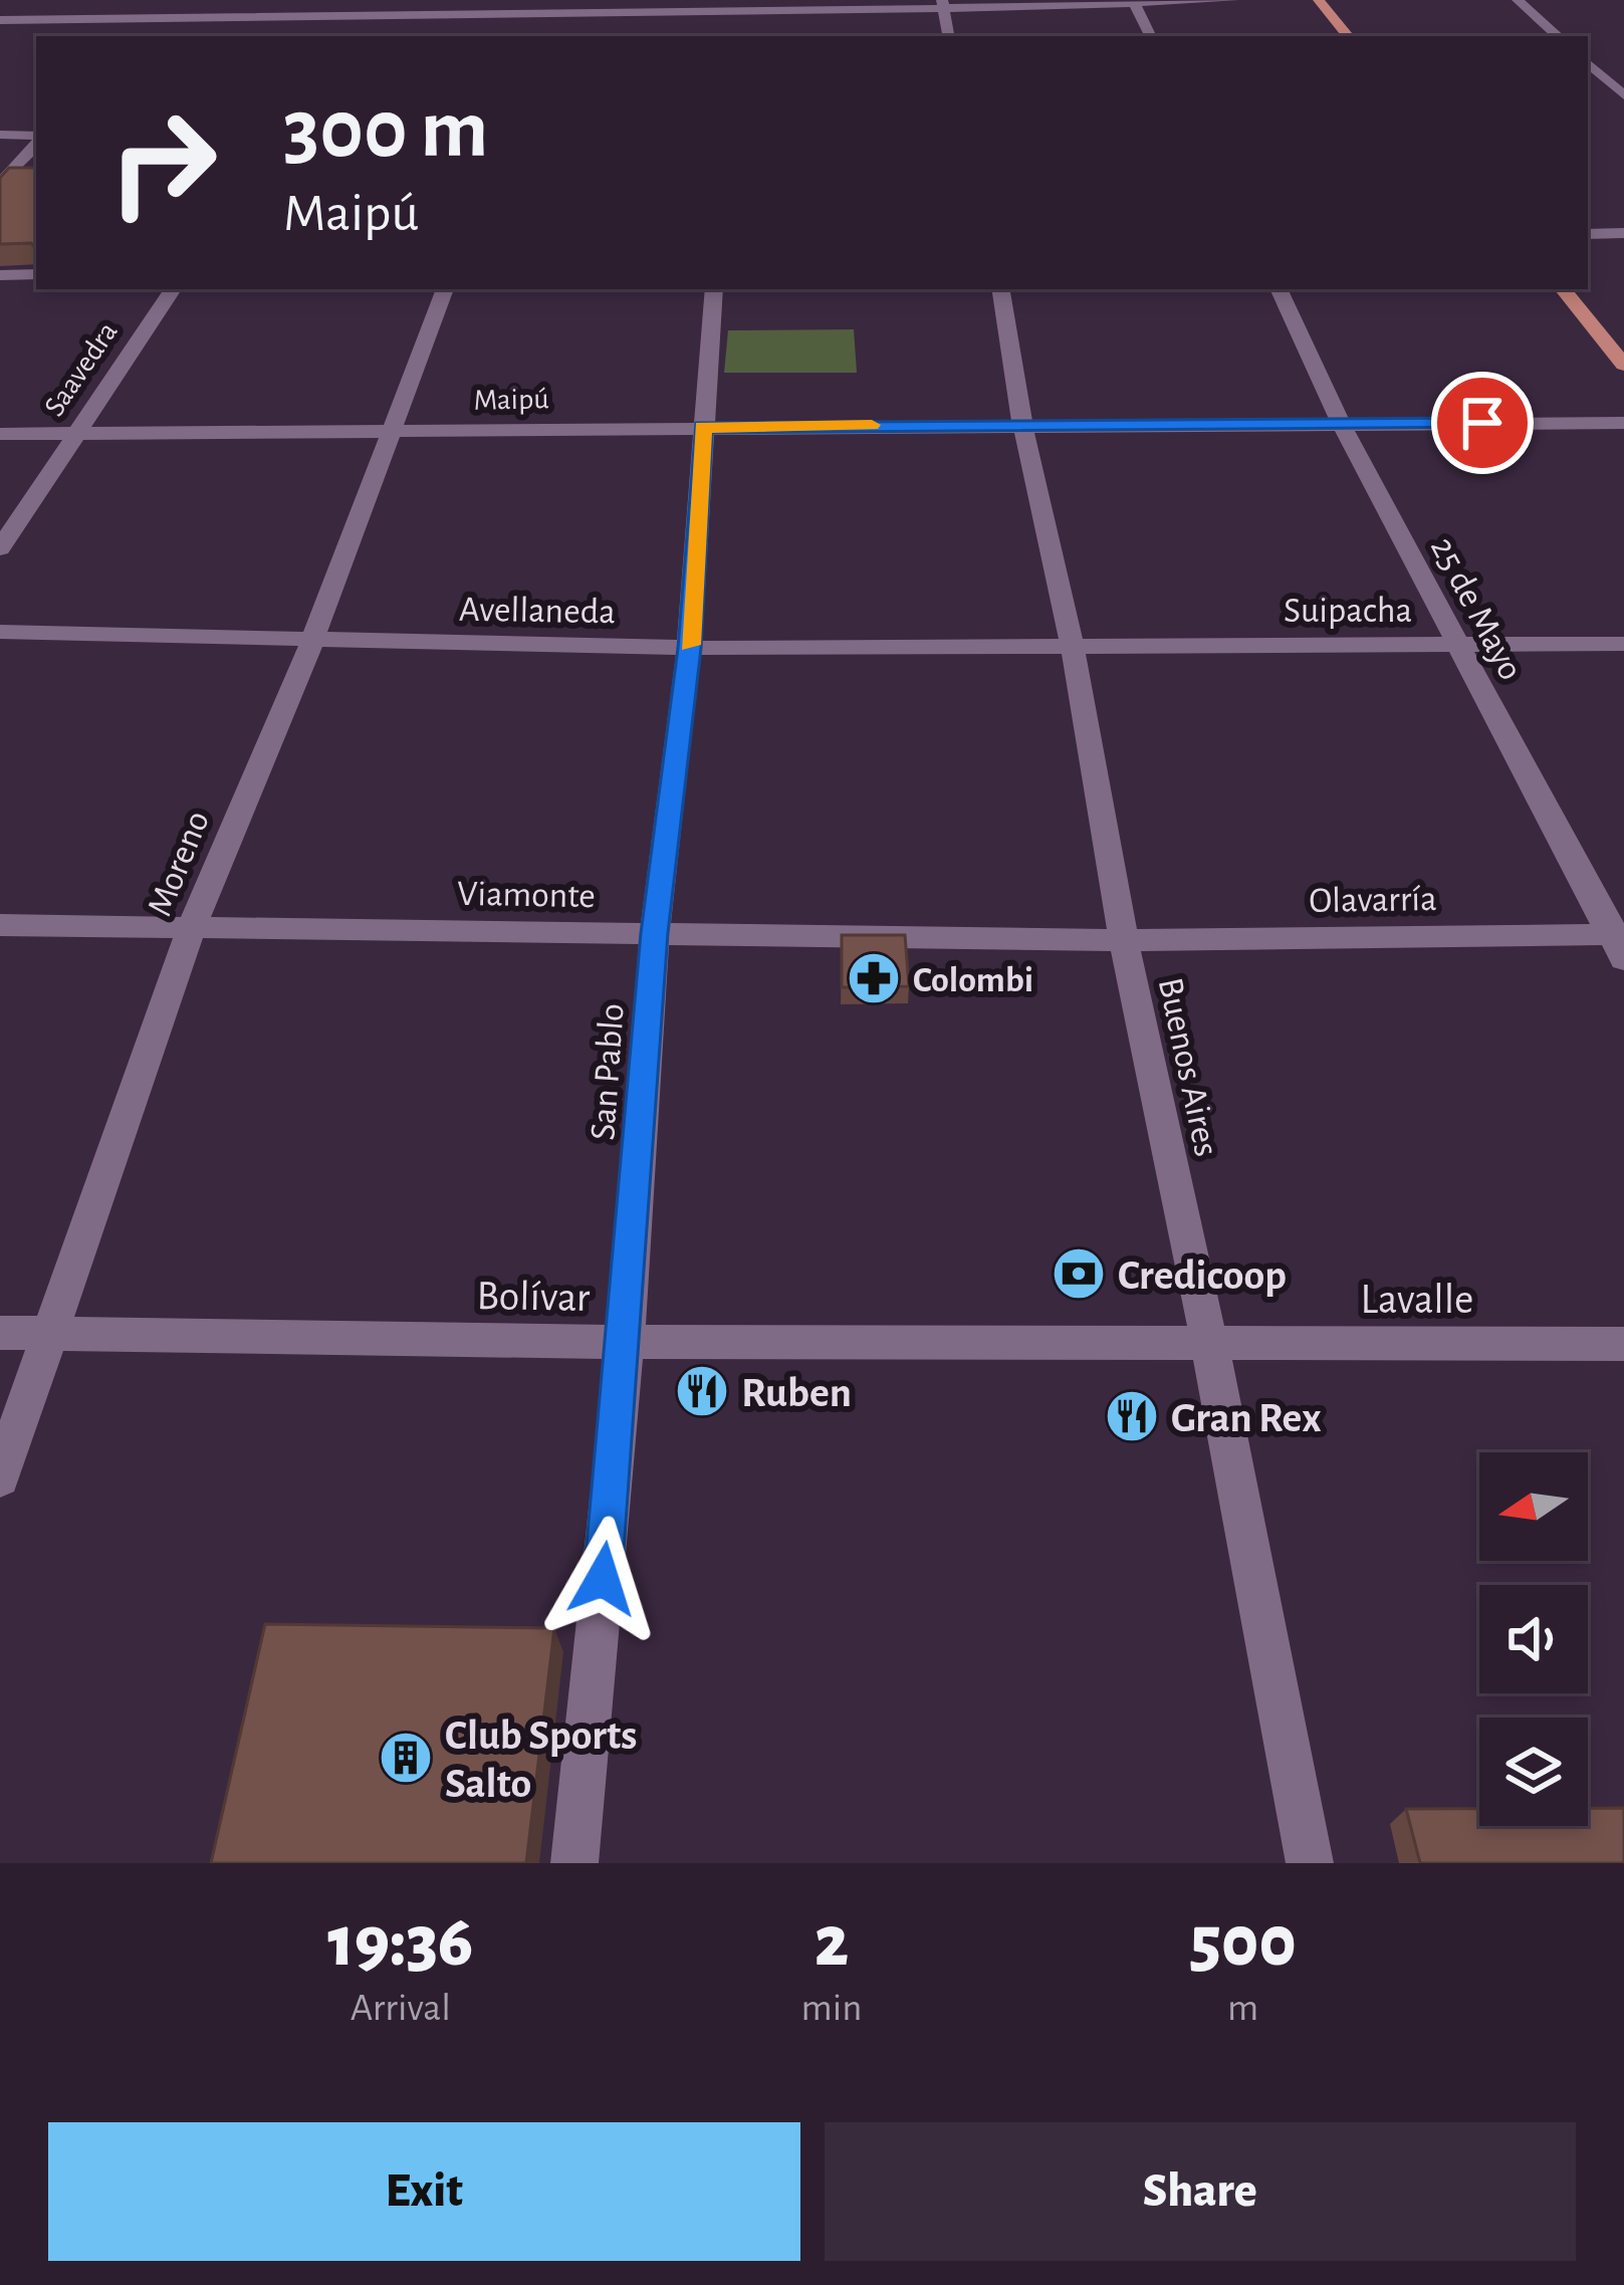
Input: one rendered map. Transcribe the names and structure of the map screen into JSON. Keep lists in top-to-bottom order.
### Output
{
  "streets": {
    "street": [
      "Saavedra",
      "Maipú",
      "25 de Mayo",
      "Avellaneda",
      "Suipacha",
      "Moreno",
      "Viamonte",
      "Olavarría",
      "Buenos Aires",
      "San Pablo",
      "Bolívar",
      "Lavalle"
    ]
  },
  "crossings": [
    ["Saavedra", "Maipú"],
    ["Maipú", "25 de Mayo"],
    ["Maipú", "Moreno"],
    ["Maipú", "Buenos Aires"],
    ["Maipú", "San Pablo"],
    ["25 de Mayo", "Suipacha"],
    ["25 de Mayo", "Olavarría"],
    ["Avellaneda", "Suipacha"],
    ["Avellaneda", "Moreno"],
    ["Avellaneda", "Buenos Aires"],
    ["Avellaneda", "San Pablo"],
    ["Suipacha", "Buenos Aires"],
    ["Moreno", "Viamonte"],
    ["Moreno", "Bolívar"],
    ["Viamonte", "Olavarría"],
    ["Viamonte", "Buenos Aires"],
    ["Viamonte", "San Pablo"],
    ["Olavarría", "Buenos Aires"],
    ["Buenos Aires", "Bolívar"],
    ["Buenos Aires", "Lavalle"],
    ["San Pablo", "Bolívar"],
    ["Bolívar", "Lavalle"]
  ],
  "places": {
    "pharmacy": ["Colombi"],
    "bank": ["Credicoop"],
    "restaurant": ["Ruben", "Gran Rex"],
    "building": ["Club Sports Salto"]
  },
  "north": "left",
  "page": {
    "turn": ["300 m", "Maipú"],
    "eta": [
      "19:36",
      "Arrival",
      "2",
      "min",
      "500",
      "m"
    ],
    "buttons": ["Exit", "Share"]
  }
}
